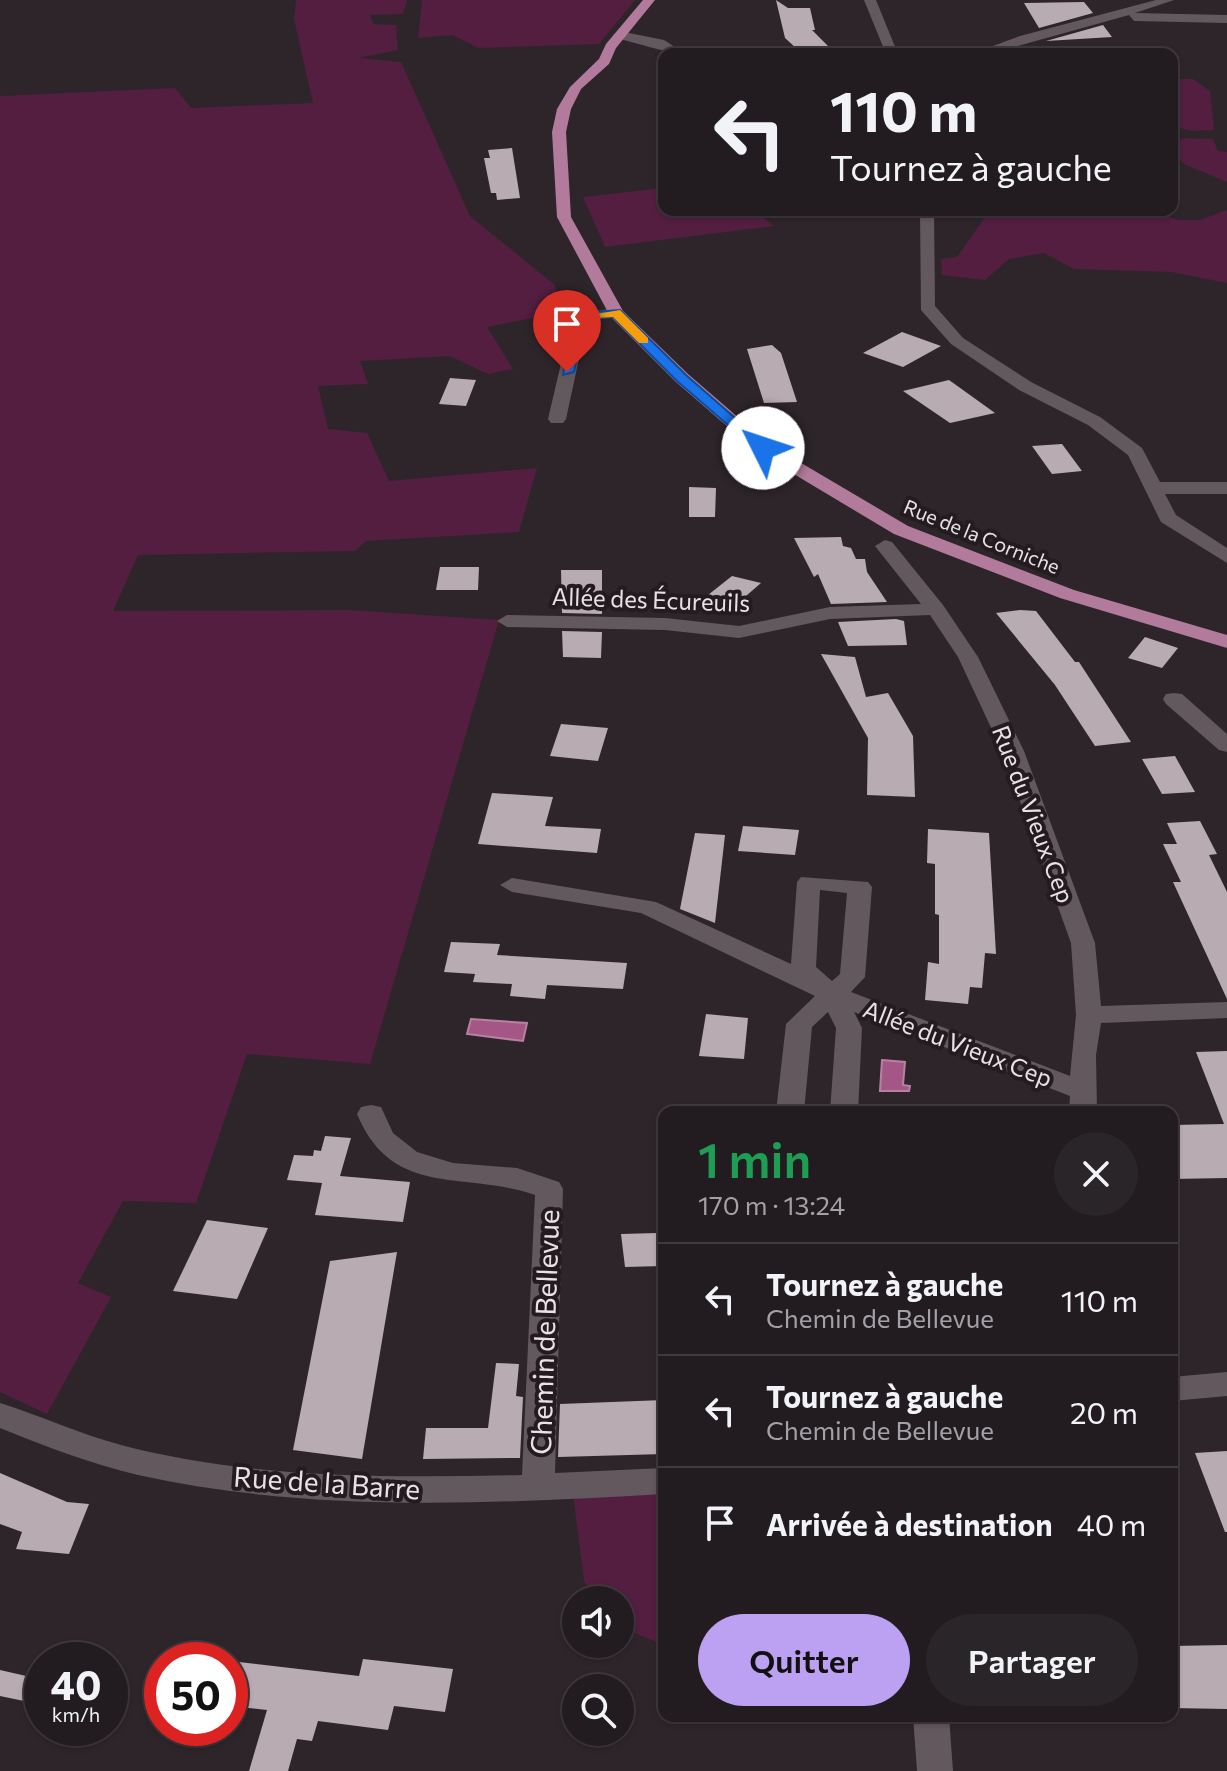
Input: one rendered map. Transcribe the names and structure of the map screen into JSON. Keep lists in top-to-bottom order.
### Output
{
  "streets": {
    "main road": ["Rue de la Corniche"],
    "street": [
      "Allée des Écureuils",
      "Rue du Vieux Cep",
      "Allée du Vieux Cep",
      "Chemin de Bellevue",
      "Rue de la Barre"
    ]
  },
  "crossings": [
    ["Allée des Écureuils", "Rue du Vieux Cep"],
    ["Rue du Vieux Cep", "Allée du Vieux Cep"],
    ["Chemin de Bellevue", "Rue de la Barre"]
  ],
  "page": {
    "turn": ["110 m", "Tournez à gauche"],
    "heading": ["1 min", "170 m · 13:24"],
    "list": [
      {
        "name": "Tournez à gauche",
        "note": "Chemin de Bellevue",
        "value": "110 m"
      },
      {
        "name": "Tournez à gauche",
        "note": "Chemin de Bellevue",
        "value": "20 m"
      },
      {
        "name": "Arrivée à destination",
        "value": "40 m"
      }
    ],
    "buttons": ["Quitter", "Partager"],
    "speed": "40 km/h",
    "limit": "50"
  }
}
